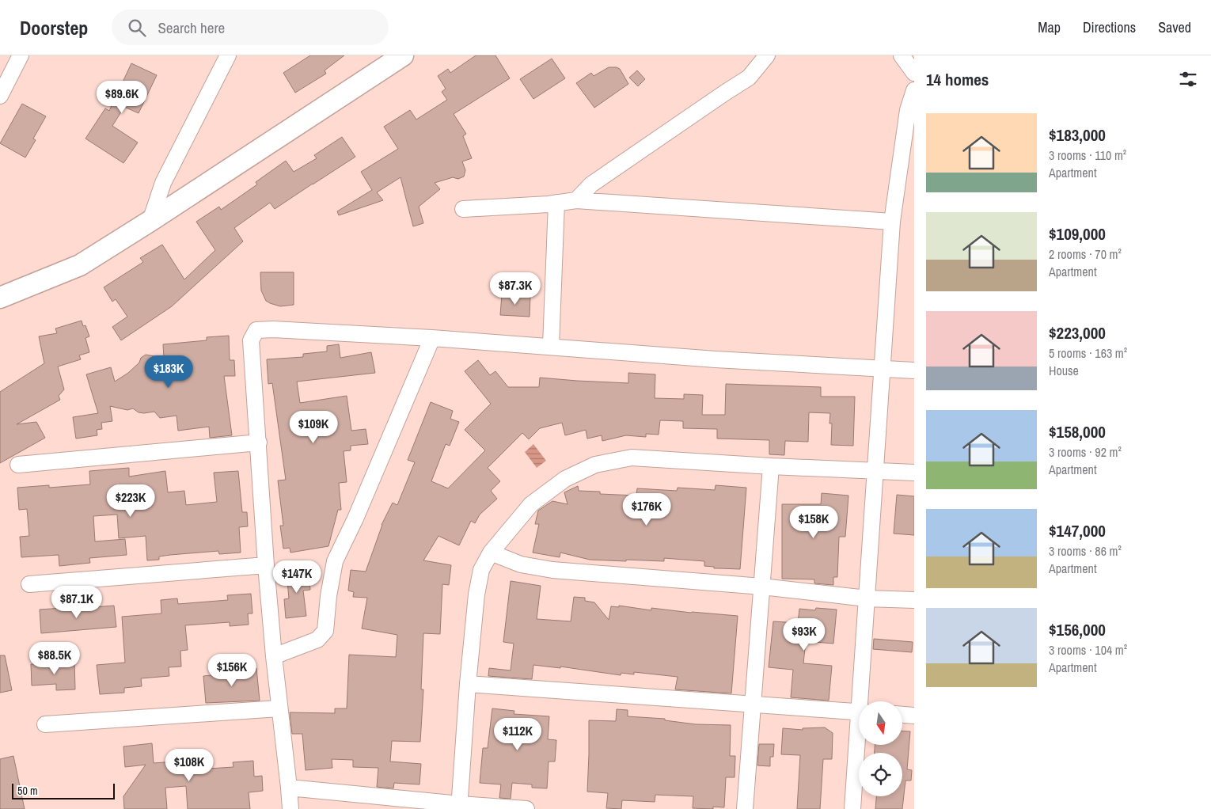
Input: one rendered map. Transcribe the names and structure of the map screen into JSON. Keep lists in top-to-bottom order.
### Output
{
  "scale_bar": "50 m",
  "north": "bottom",
  "page": {
    "header": "Doorstep",
    "search": "Search here",
    "nav": ["Map", "Directions", "Saved"],
    "heading": "14 homes",
    "price": [
      "$89.6K",
      "$87.3K",
      "$183K",
      "$109K",
      "$223K",
      "$176K",
      "$158K",
      "$147K",
      "$87.1K",
      "$93K",
      "$88.5K",
      "$156K",
      "$112K",
      "$108K"
    ],
    "list": [
      {
        "name": "$183,000",
        "note": "3 rooms · 110 m² · Apartment"
      },
      {
        "name": "$109,000",
        "note": "2 rooms · 70 m² · Apartment"
      },
      {
        "name": "$223,000",
        "note": "5 rooms · 163 m² · House"
      },
      {
        "name": "$158,000",
        "note": "3 rooms · 92 m² · Apartment"
      },
      {
        "name": "$147,000",
        "note": "3 rooms · 86 m² · Apartment"
      },
      {
        "name": "$156,000",
        "note": "3 rooms · 104 m² · Apartment"
      }
    ],
    "scale": "50 m"
  }
}
